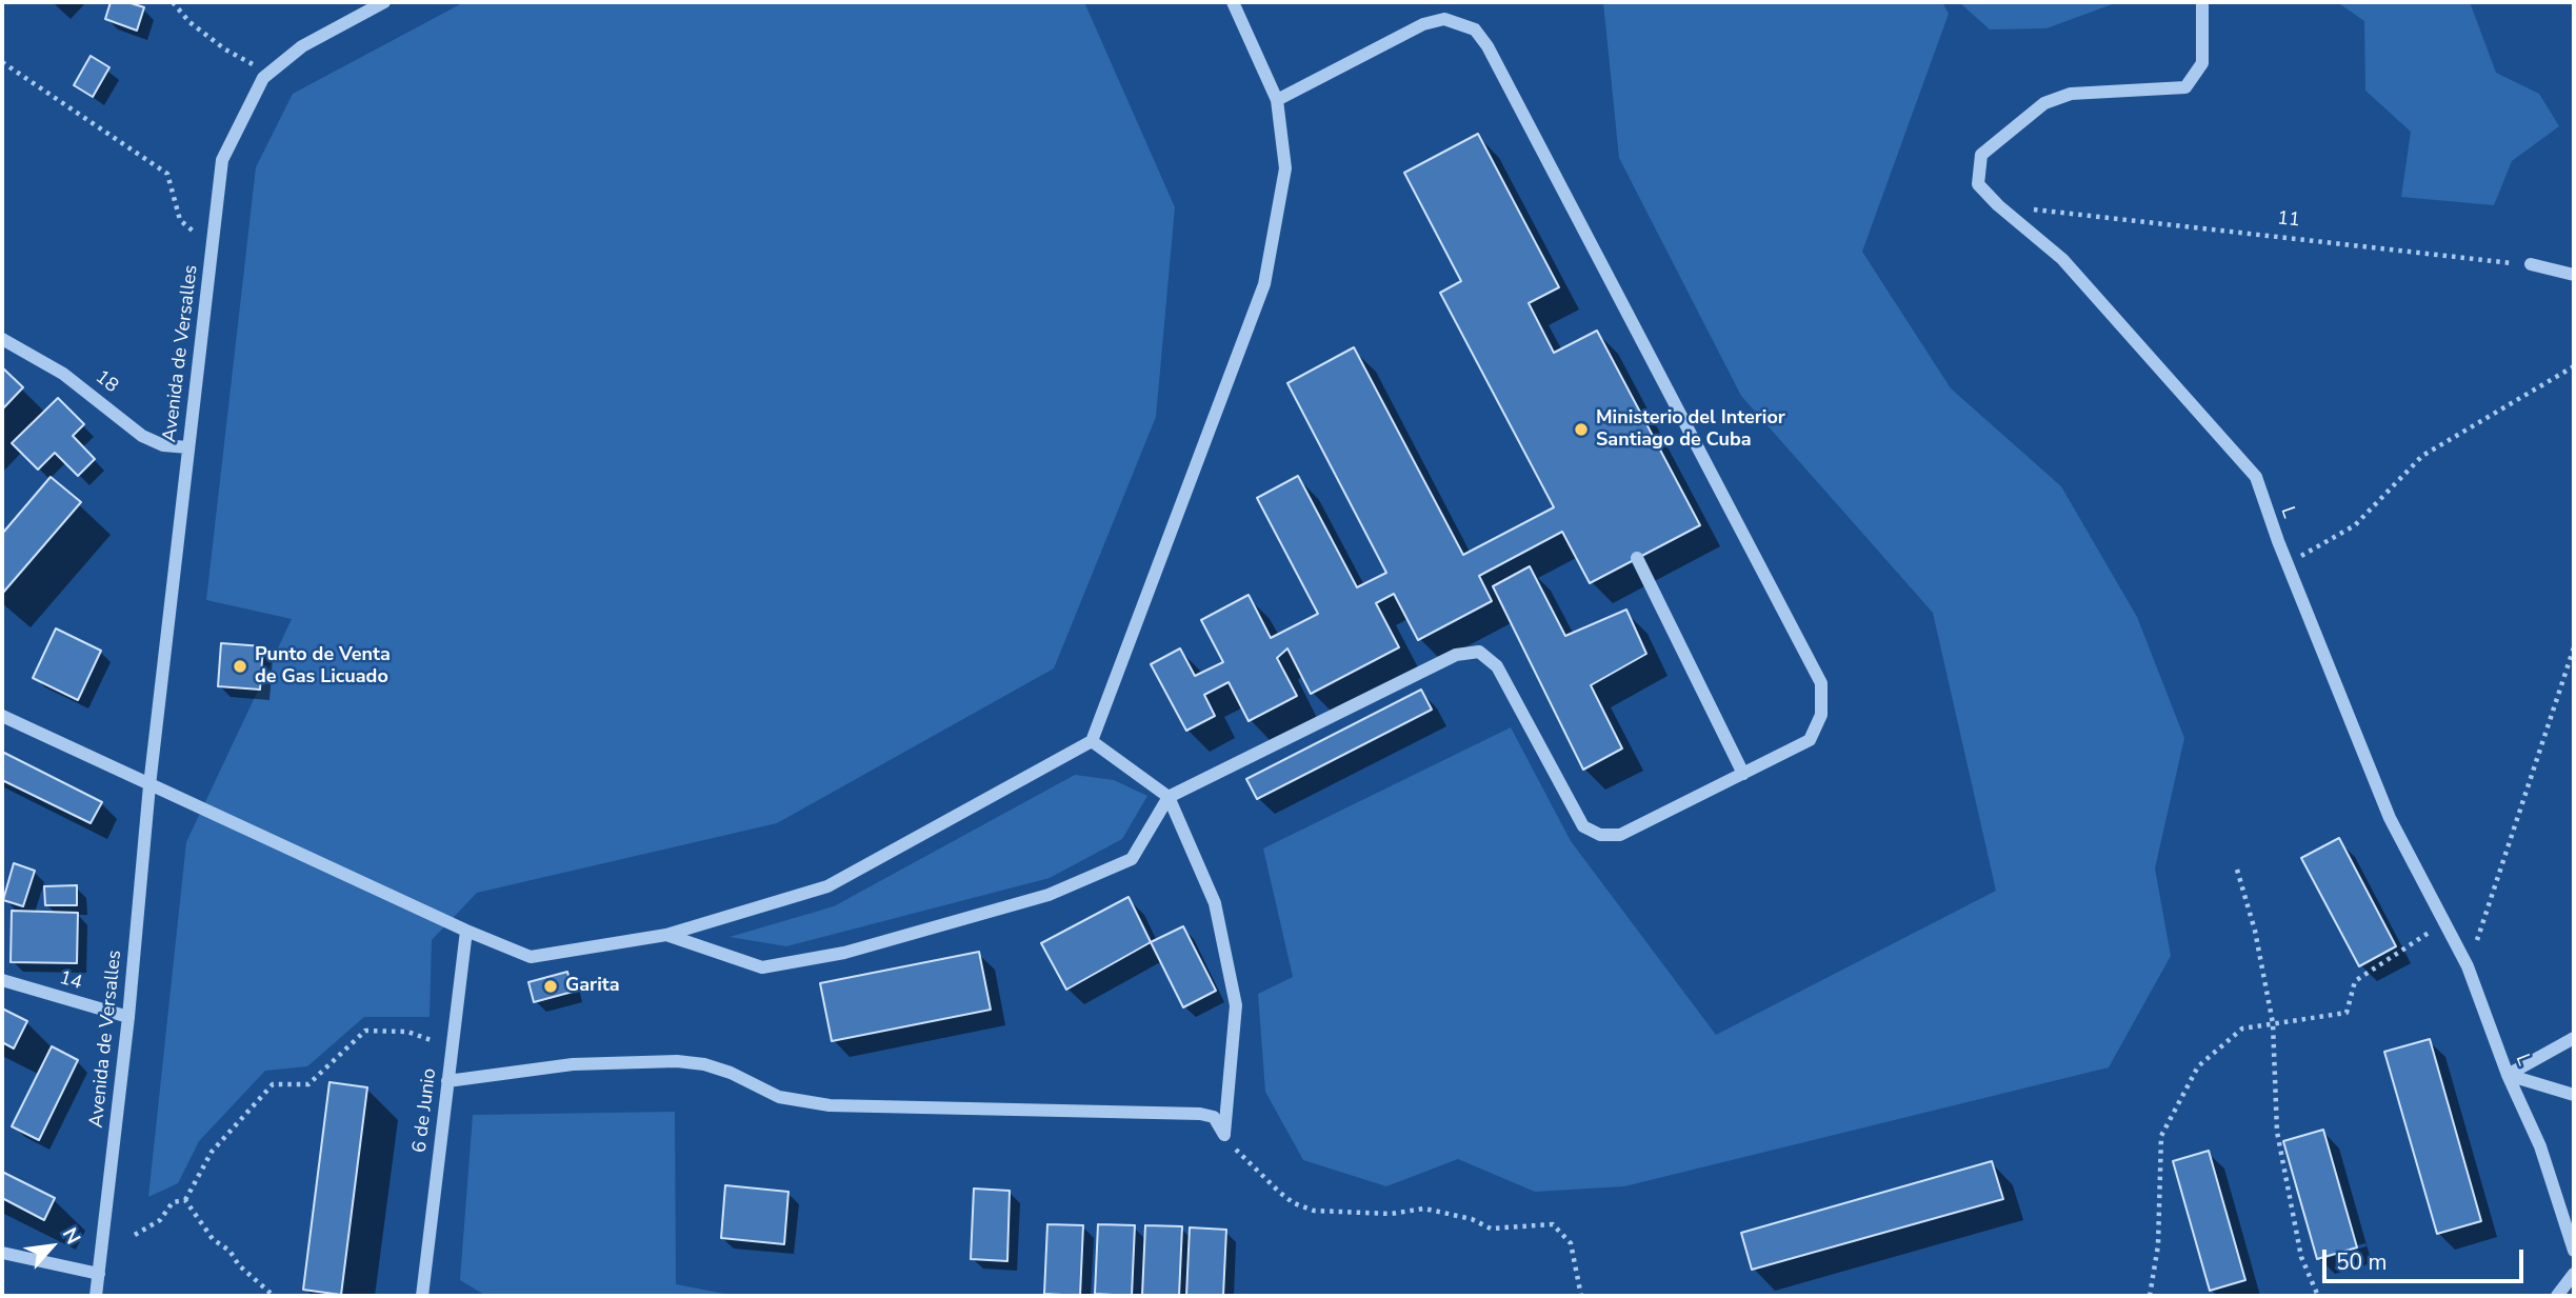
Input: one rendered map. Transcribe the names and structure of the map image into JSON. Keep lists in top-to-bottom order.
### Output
{
  "streets": {
    "street": [
      "Avenida de Versalles",
      "18",
      "L",
      "14",
      "6 de Junio"
    ],
    "path": ["11"]
  },
  "crossings": [
    ["11", "L"],
    ["Avenida de Versalles", "18"],
    ["Avenida de Versalles", "14"]
  ],
  "places": ["Ministerio del Interior Santiago de Cuba", "Punto de Venta de Gas Licuado", "Garita"],
  "scale_bar": "50 m",
  "north": "top right"
}
